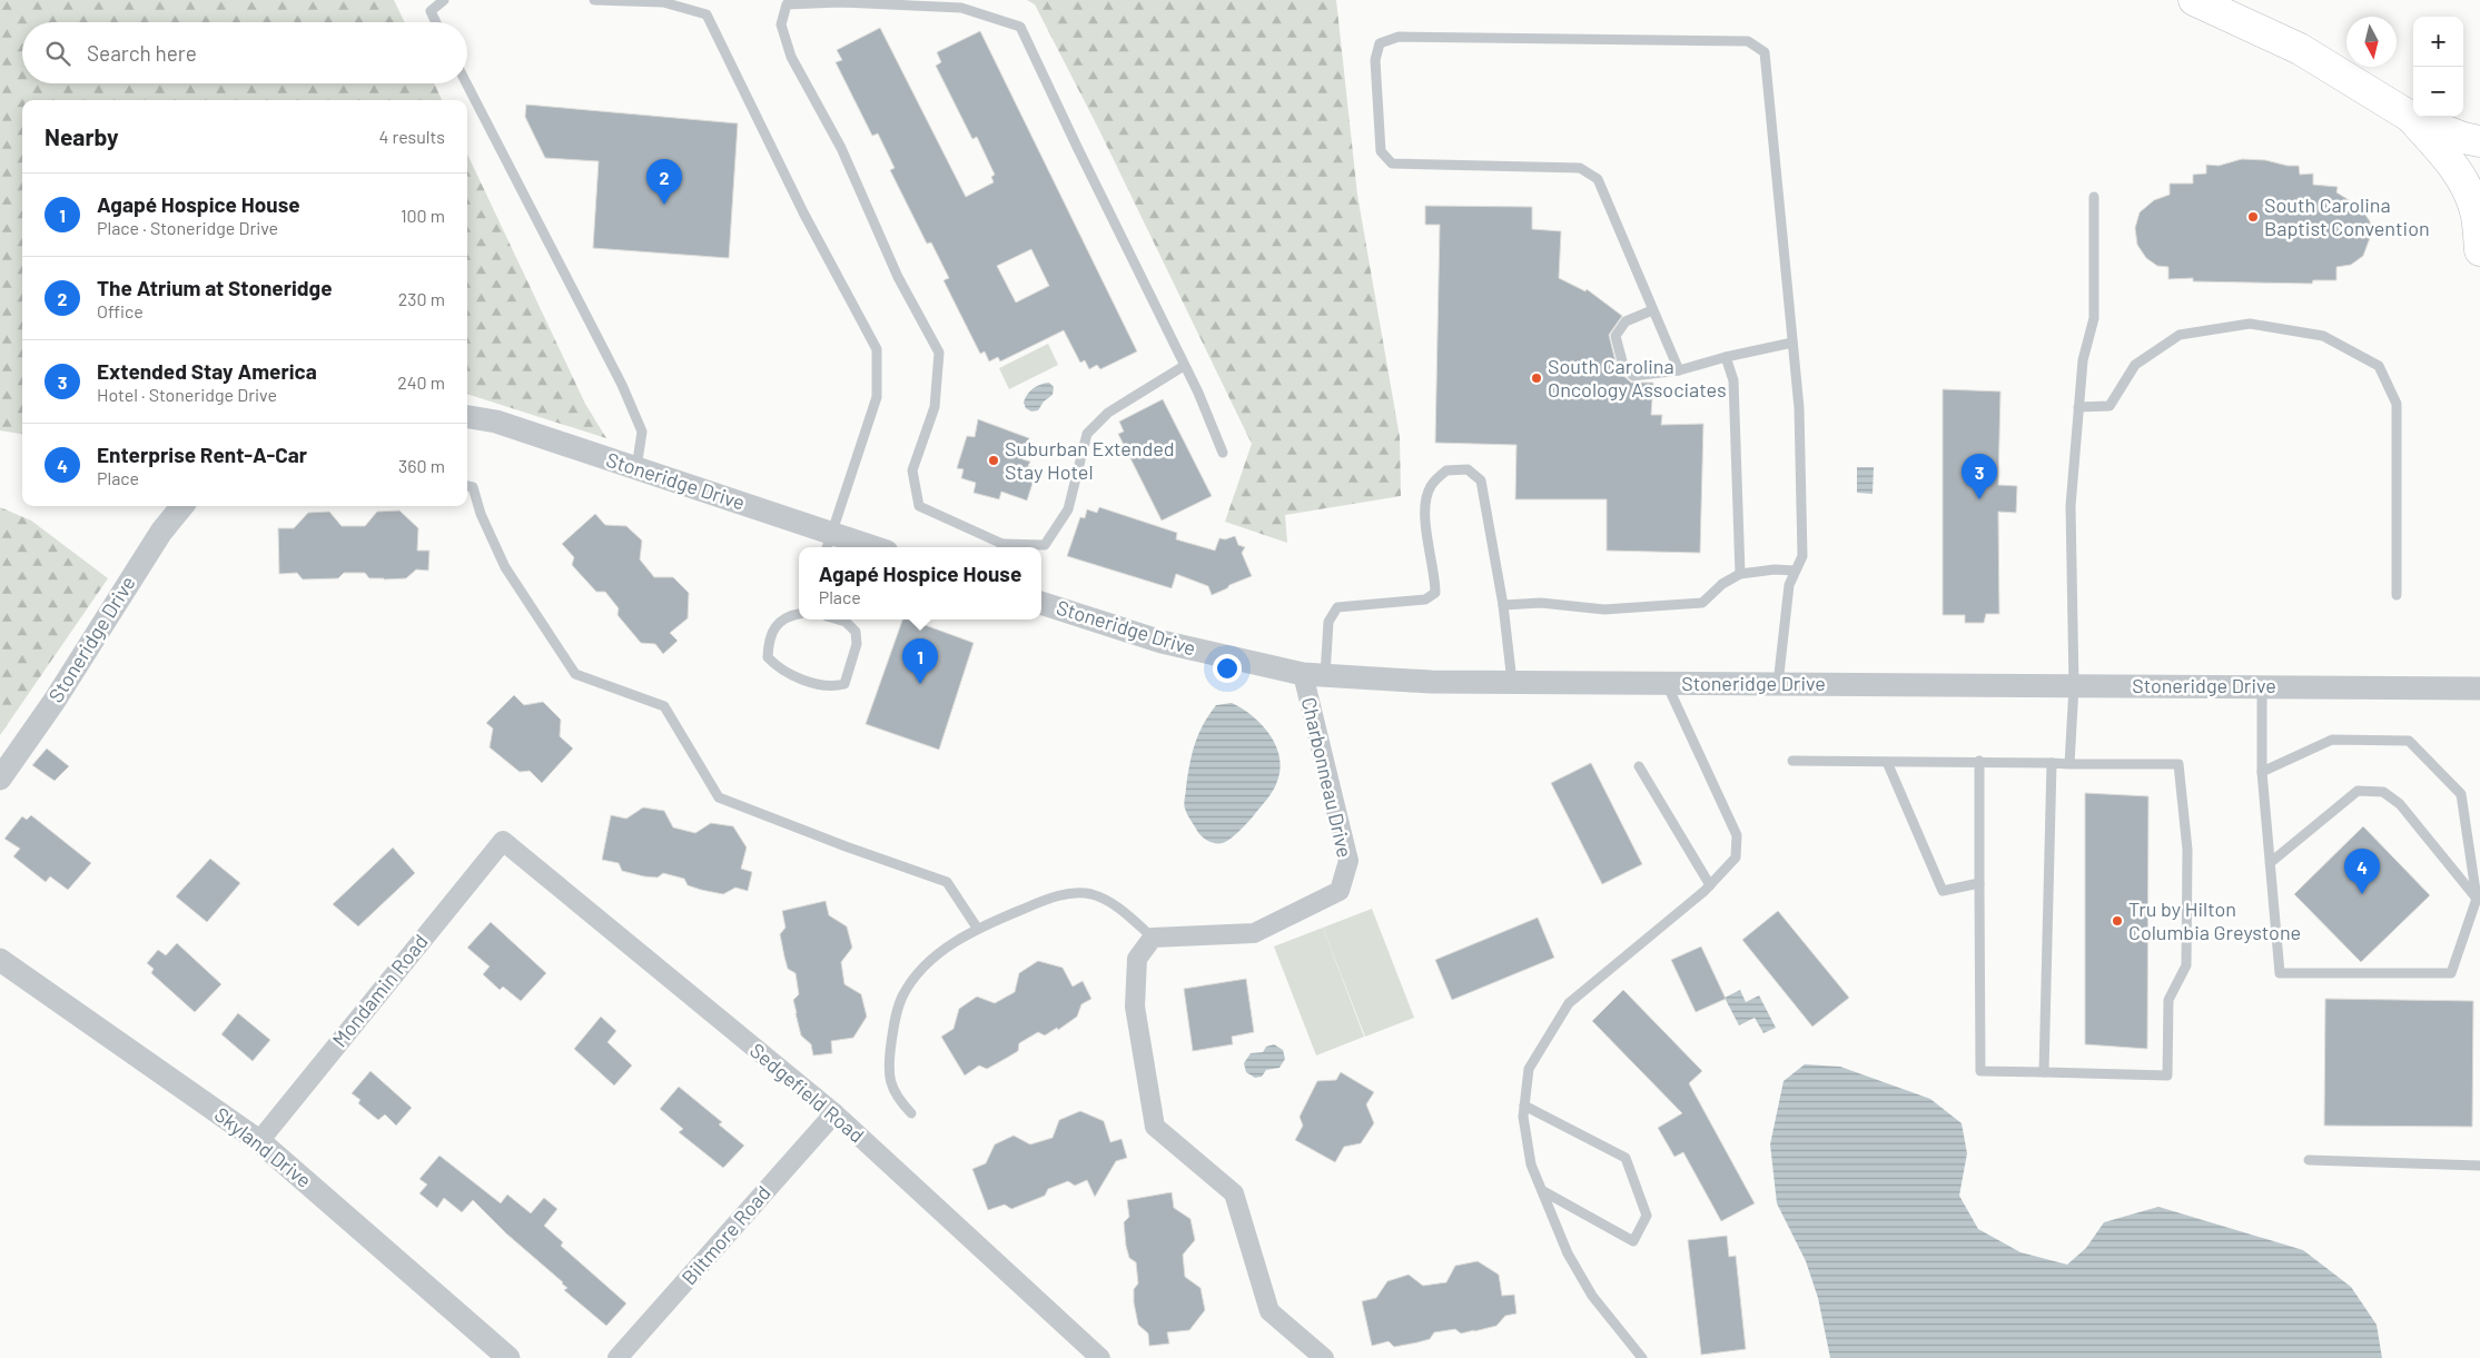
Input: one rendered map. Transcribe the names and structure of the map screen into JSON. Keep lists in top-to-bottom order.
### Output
{
  "streets": {
    "street": [
      "Stoneridge Drive",
      "Charbonneau Drive",
      "Mondamin Road",
      "Sedgefield Road",
      "Skyland Drive",
      "Biltmore Road"
    ]
  },
  "crossings": [
    ["Stoneridge Drive", "Charbonneau Drive"],
    ["Mondamin Road", "Sedgefield Road"],
    ["Mondamin Road", "Skyland Drive"],
    ["Sedgefield Road", "Biltmore Road"]
  ],
  "places": [
    "South Carolina Baptist Convention",
    "South Carolina Oncology Associates",
    "Suburban Extended Stay Hotel",
    "Tru by Hilton Columbia Greystone"
  ],
  "north": "bottom",
  "page": {
    "map_buttons": ["+", "−"],
    "search": "Search here",
    "heading": ["Nearby", "4 results"],
    "pins": [
      "2",
      "3",
      "1",
      "4"
    ],
    "list": [
      {
        "mark": "1",
        "name": "Agapé Hospice House",
        "note": "Place · Stoneridge Drive",
        "value": "100 m"
      },
      {
        "mark": "2",
        "name": "The Atrium at Stoneridge",
        "note": "Office",
        "value": "230 m"
      },
      {
        "mark": "3",
        "name": "Extended Stay America",
        "note": "Hotel · Stoneridge Drive",
        "value": "240 m"
      },
      {
        "mark": "4",
        "name": "Enterprise Rent-A-Car",
        "note": "Place",
        "value": "360 m"
      }
    ],
    "popup": ["Agapé Hospice House", "Place"]
  }
}
